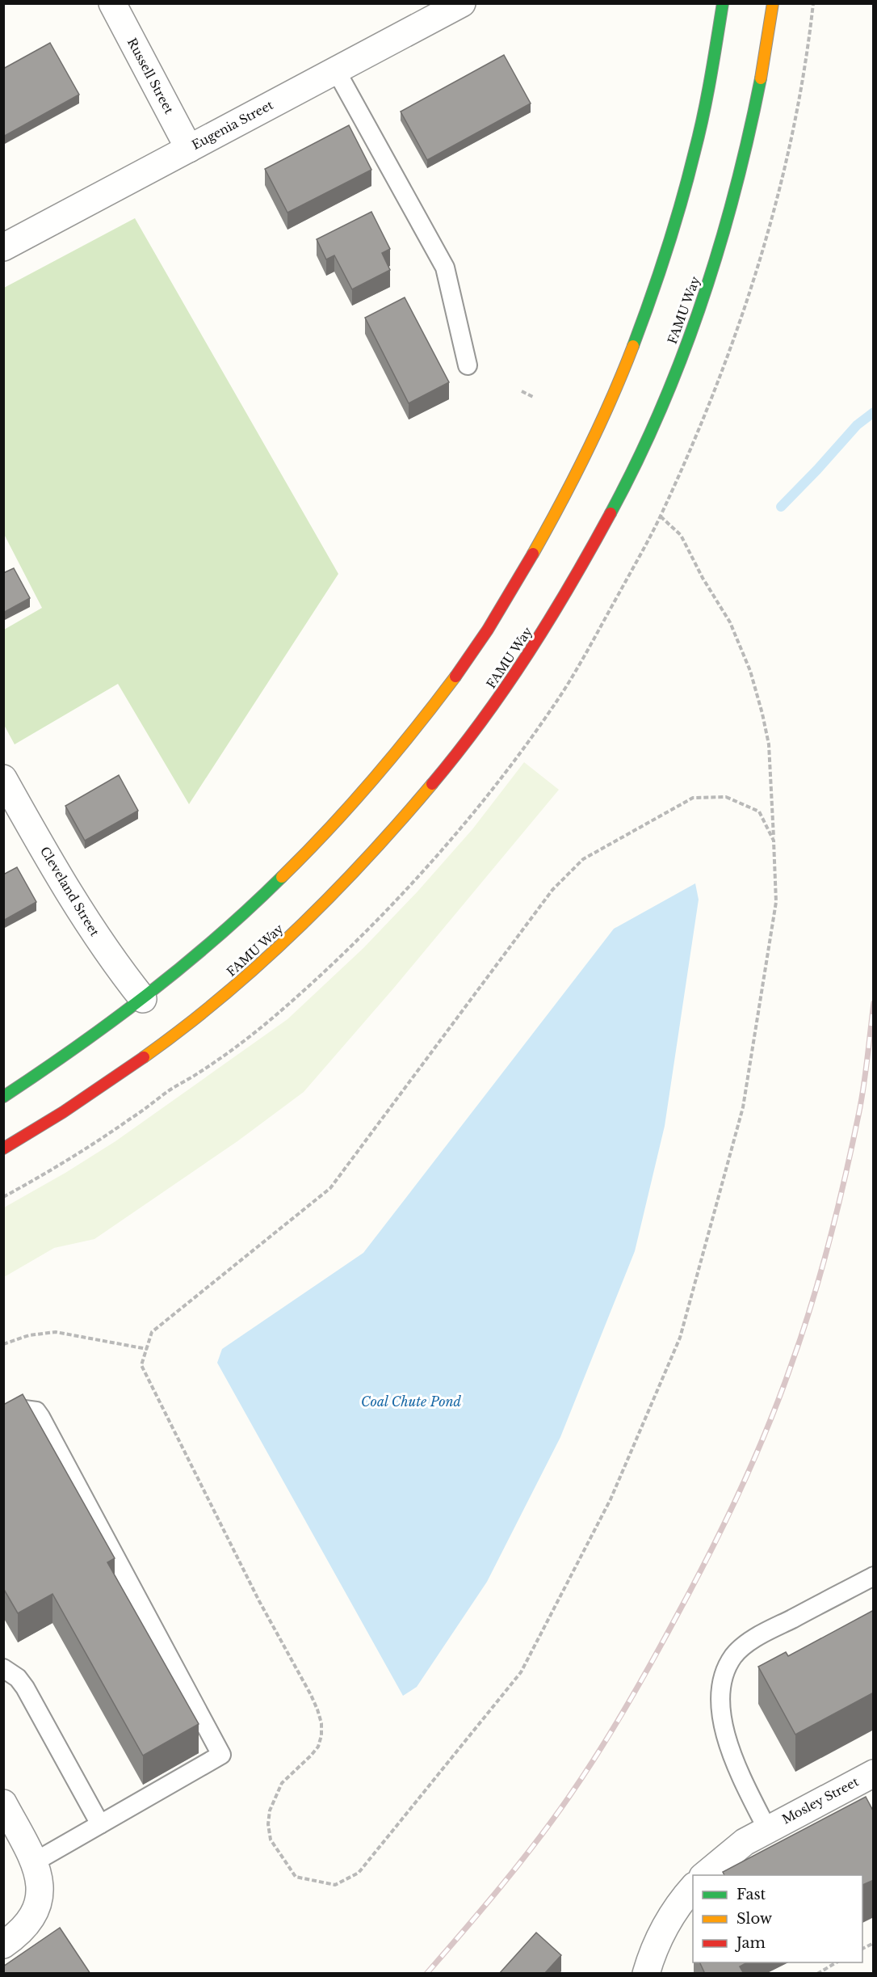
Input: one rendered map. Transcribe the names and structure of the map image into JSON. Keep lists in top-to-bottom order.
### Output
{
  "streets": {
    "street": [
      "Russell Street",
      "Eugenia Street",
      "FAMU Way",
      "Cleveland Street",
      "Mosley Street"
    ]
  },
  "crossings": [
    ["Russell Street", "Eugenia Street"]
  ],
  "water": ["Coal Chute Pond"],
  "legend": ["Fast", "Slow", "Jam"]
}
